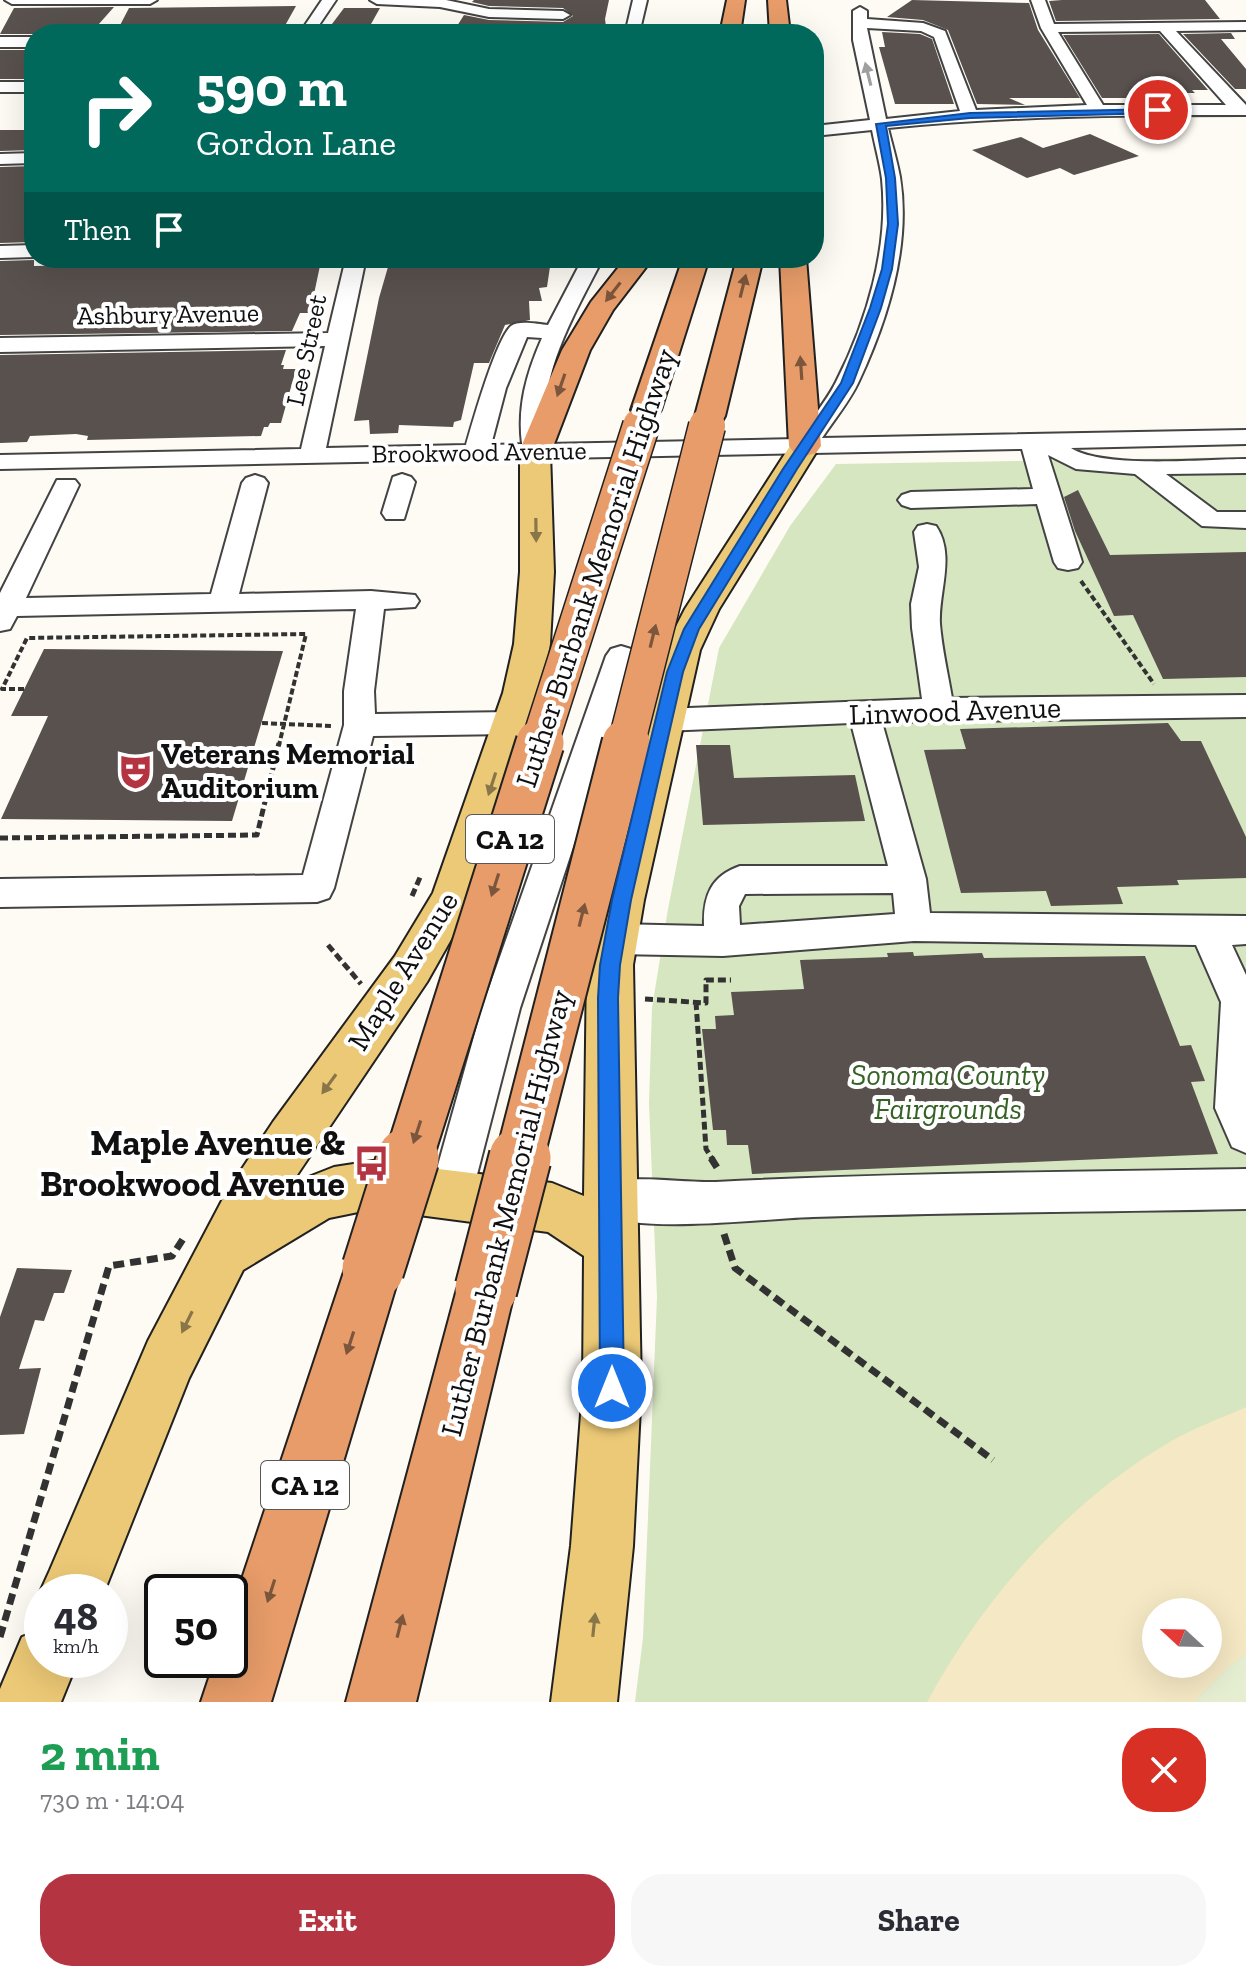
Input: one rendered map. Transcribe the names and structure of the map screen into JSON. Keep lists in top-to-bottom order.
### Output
{
  "streets": {
    "highway": ["Luther Burbank Memorial Highway", "CA 12"],
    "main road": ["Maple Avenue"],
    "street": [
      "Ashbury Avenue",
      "Lee Street",
      "Brookwood Avenue",
      "Linwood Avenue"
    ]
  },
  "crossings": [
    ["Ashbury Avenue", "Lee Street"],
    ["Lee Street", "Brookwood Avenue"],
    ["Brookwood Avenue", "Maple Avenue"]
  ],
  "parks": ["Sonoma County Fairgrounds"],
  "places": {
    "theatre": ["Veterans Memorial Auditorium"],
    "bus stop": ["Maple Avenue & Brookwood Avenue"]
  },
  "north": "left",
  "page": {
    "turn": ["590 m", "Gordon Lane"],
    "then": "Then",
    "speed": "48 km/h",
    "limit": "50",
    "heading": ["2 min", "730 m · 14:04"],
    "buttons": ["Exit", "Share"]
  }
}
